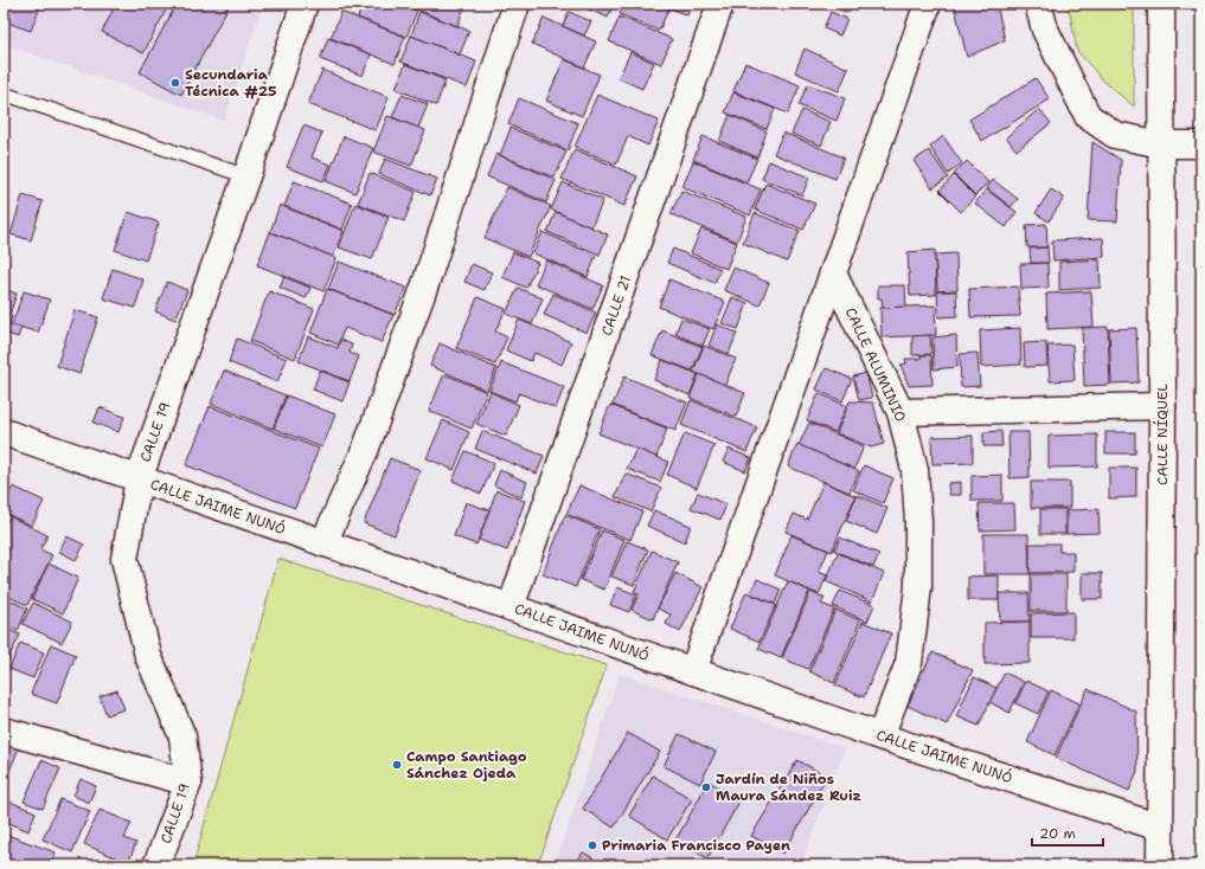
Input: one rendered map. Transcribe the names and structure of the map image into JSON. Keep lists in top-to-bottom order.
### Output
{
  "streets": {
    "street": [
      "CALLE 21",
      "CALLE ALUMINIO",
      "CALLE 19",
      "CALLE NÍQUEL",
      "CALLE JAIME NUNÓ"
    ]
  },
  "crossings": [
    ["CALLE 21", "CALLE JAIME NUNÓ"],
    ["CALLE ALUMINIO", "CALLE JAIME NUNÓ"],
    ["CALLE 19", "CALLE JAIME NUNÓ"],
    ["CALLE NÍQUEL", "CALLE JAIME NUNÓ"]
  ],
  "places": [
    "Secundaria Técnica #25",
    "Campo Santiago Sánchez Ojeda",
    "Jardín de Niños Maura Sández Ruiz",
    "Primaria Francisco Payen"
  ],
  "scale_bar": "20 m"
}
